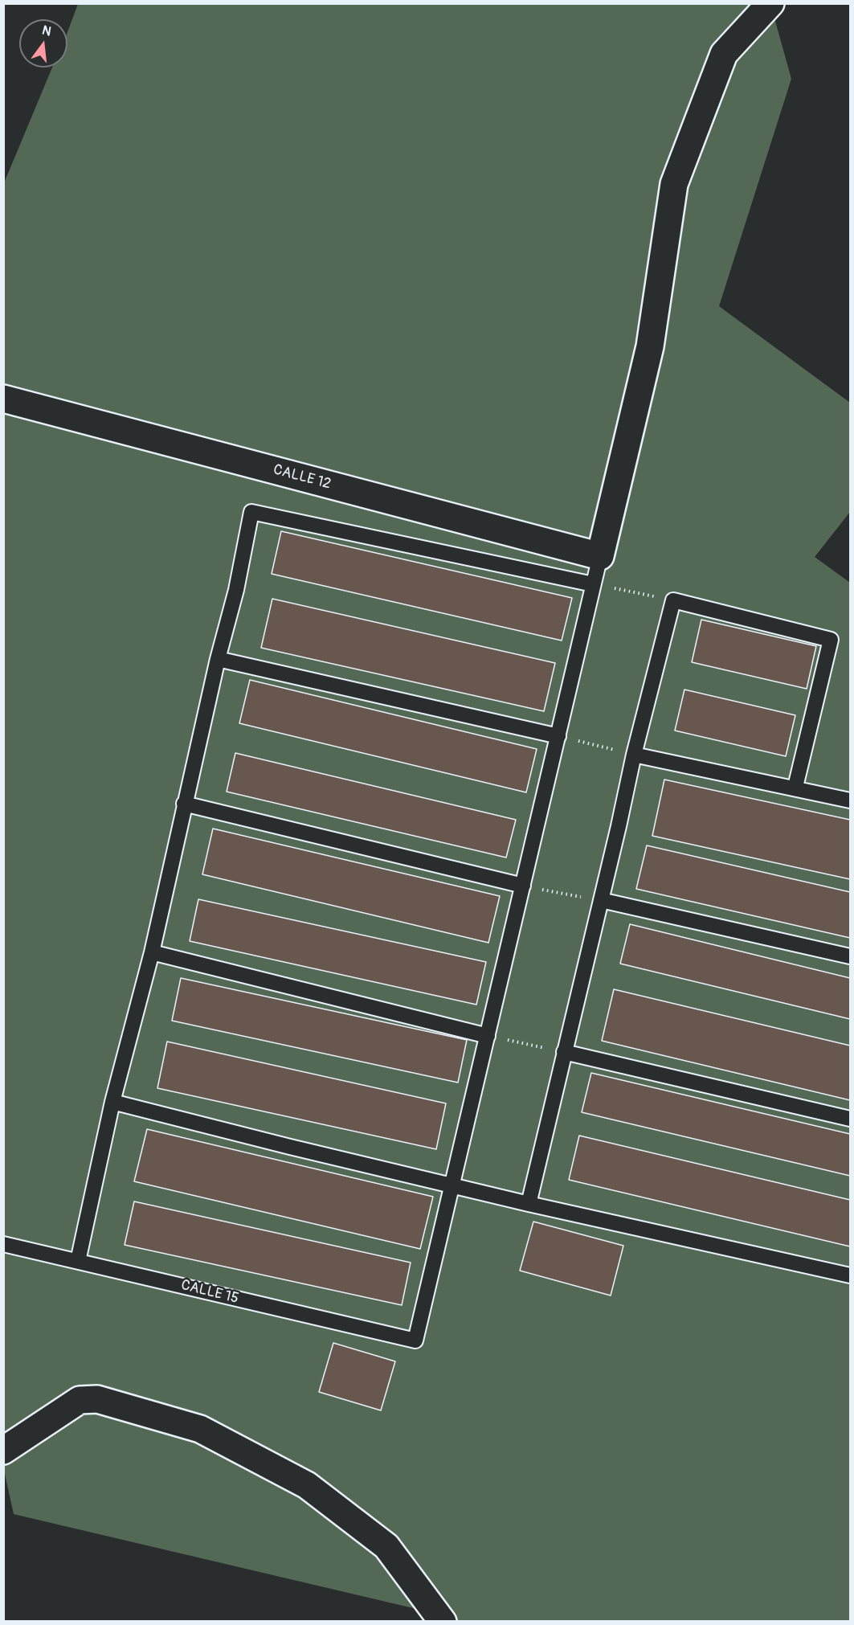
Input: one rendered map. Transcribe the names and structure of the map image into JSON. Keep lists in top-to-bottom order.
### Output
{
  "streets": {
    "street": ["CALLE 12"],
    "lane": ["CALLE 15"]
  },
  "north": "top"
}
